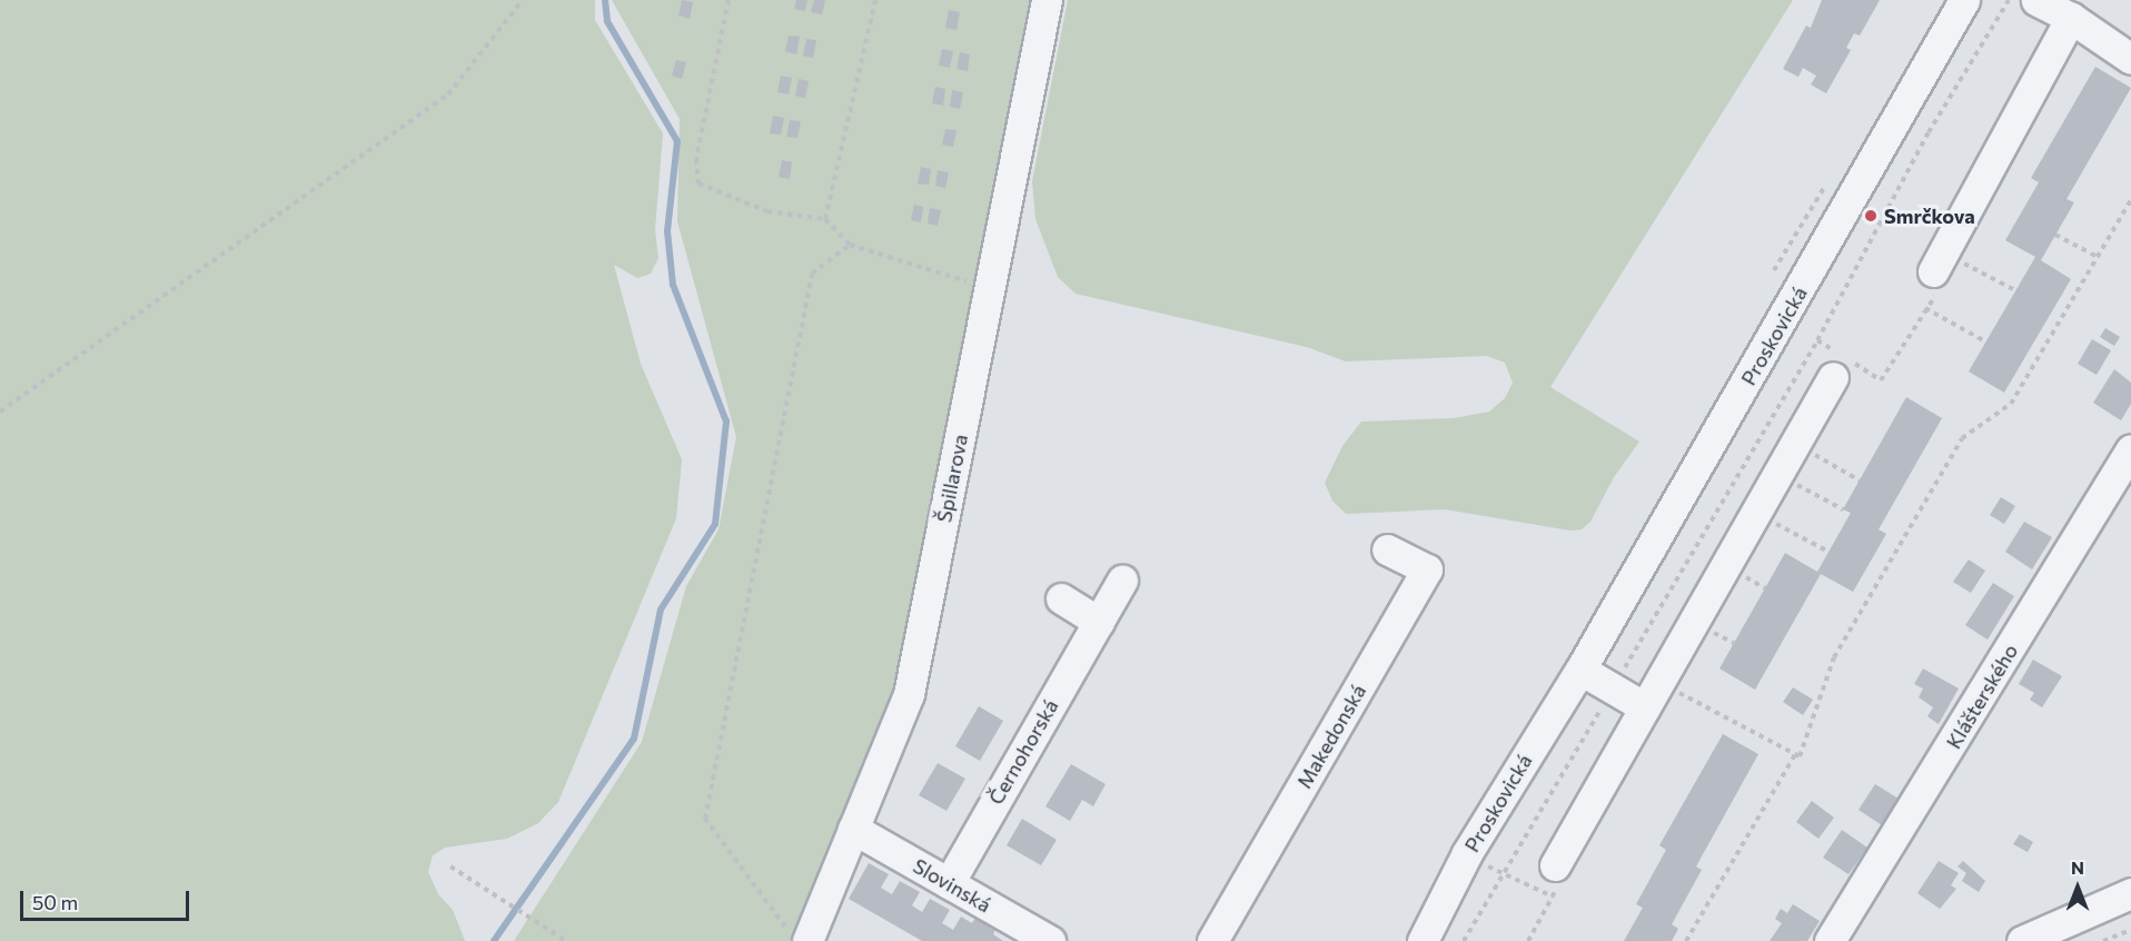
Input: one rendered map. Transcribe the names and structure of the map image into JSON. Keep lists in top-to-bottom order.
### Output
{
  "streets": {
    "street": [
      "Proskovická",
      "Špillarova",
      "Klášterského",
      "Makedonská",
      "Černohorská",
      "Slovinská"
    ]
  },
  "crossings": [
    ["Špillarova", "Slovinská"],
    ["Černohorská", "Slovinská"]
  ],
  "places": ["Smrčkova"],
  "scale_bar": "50 m",
  "north": "top"
}
